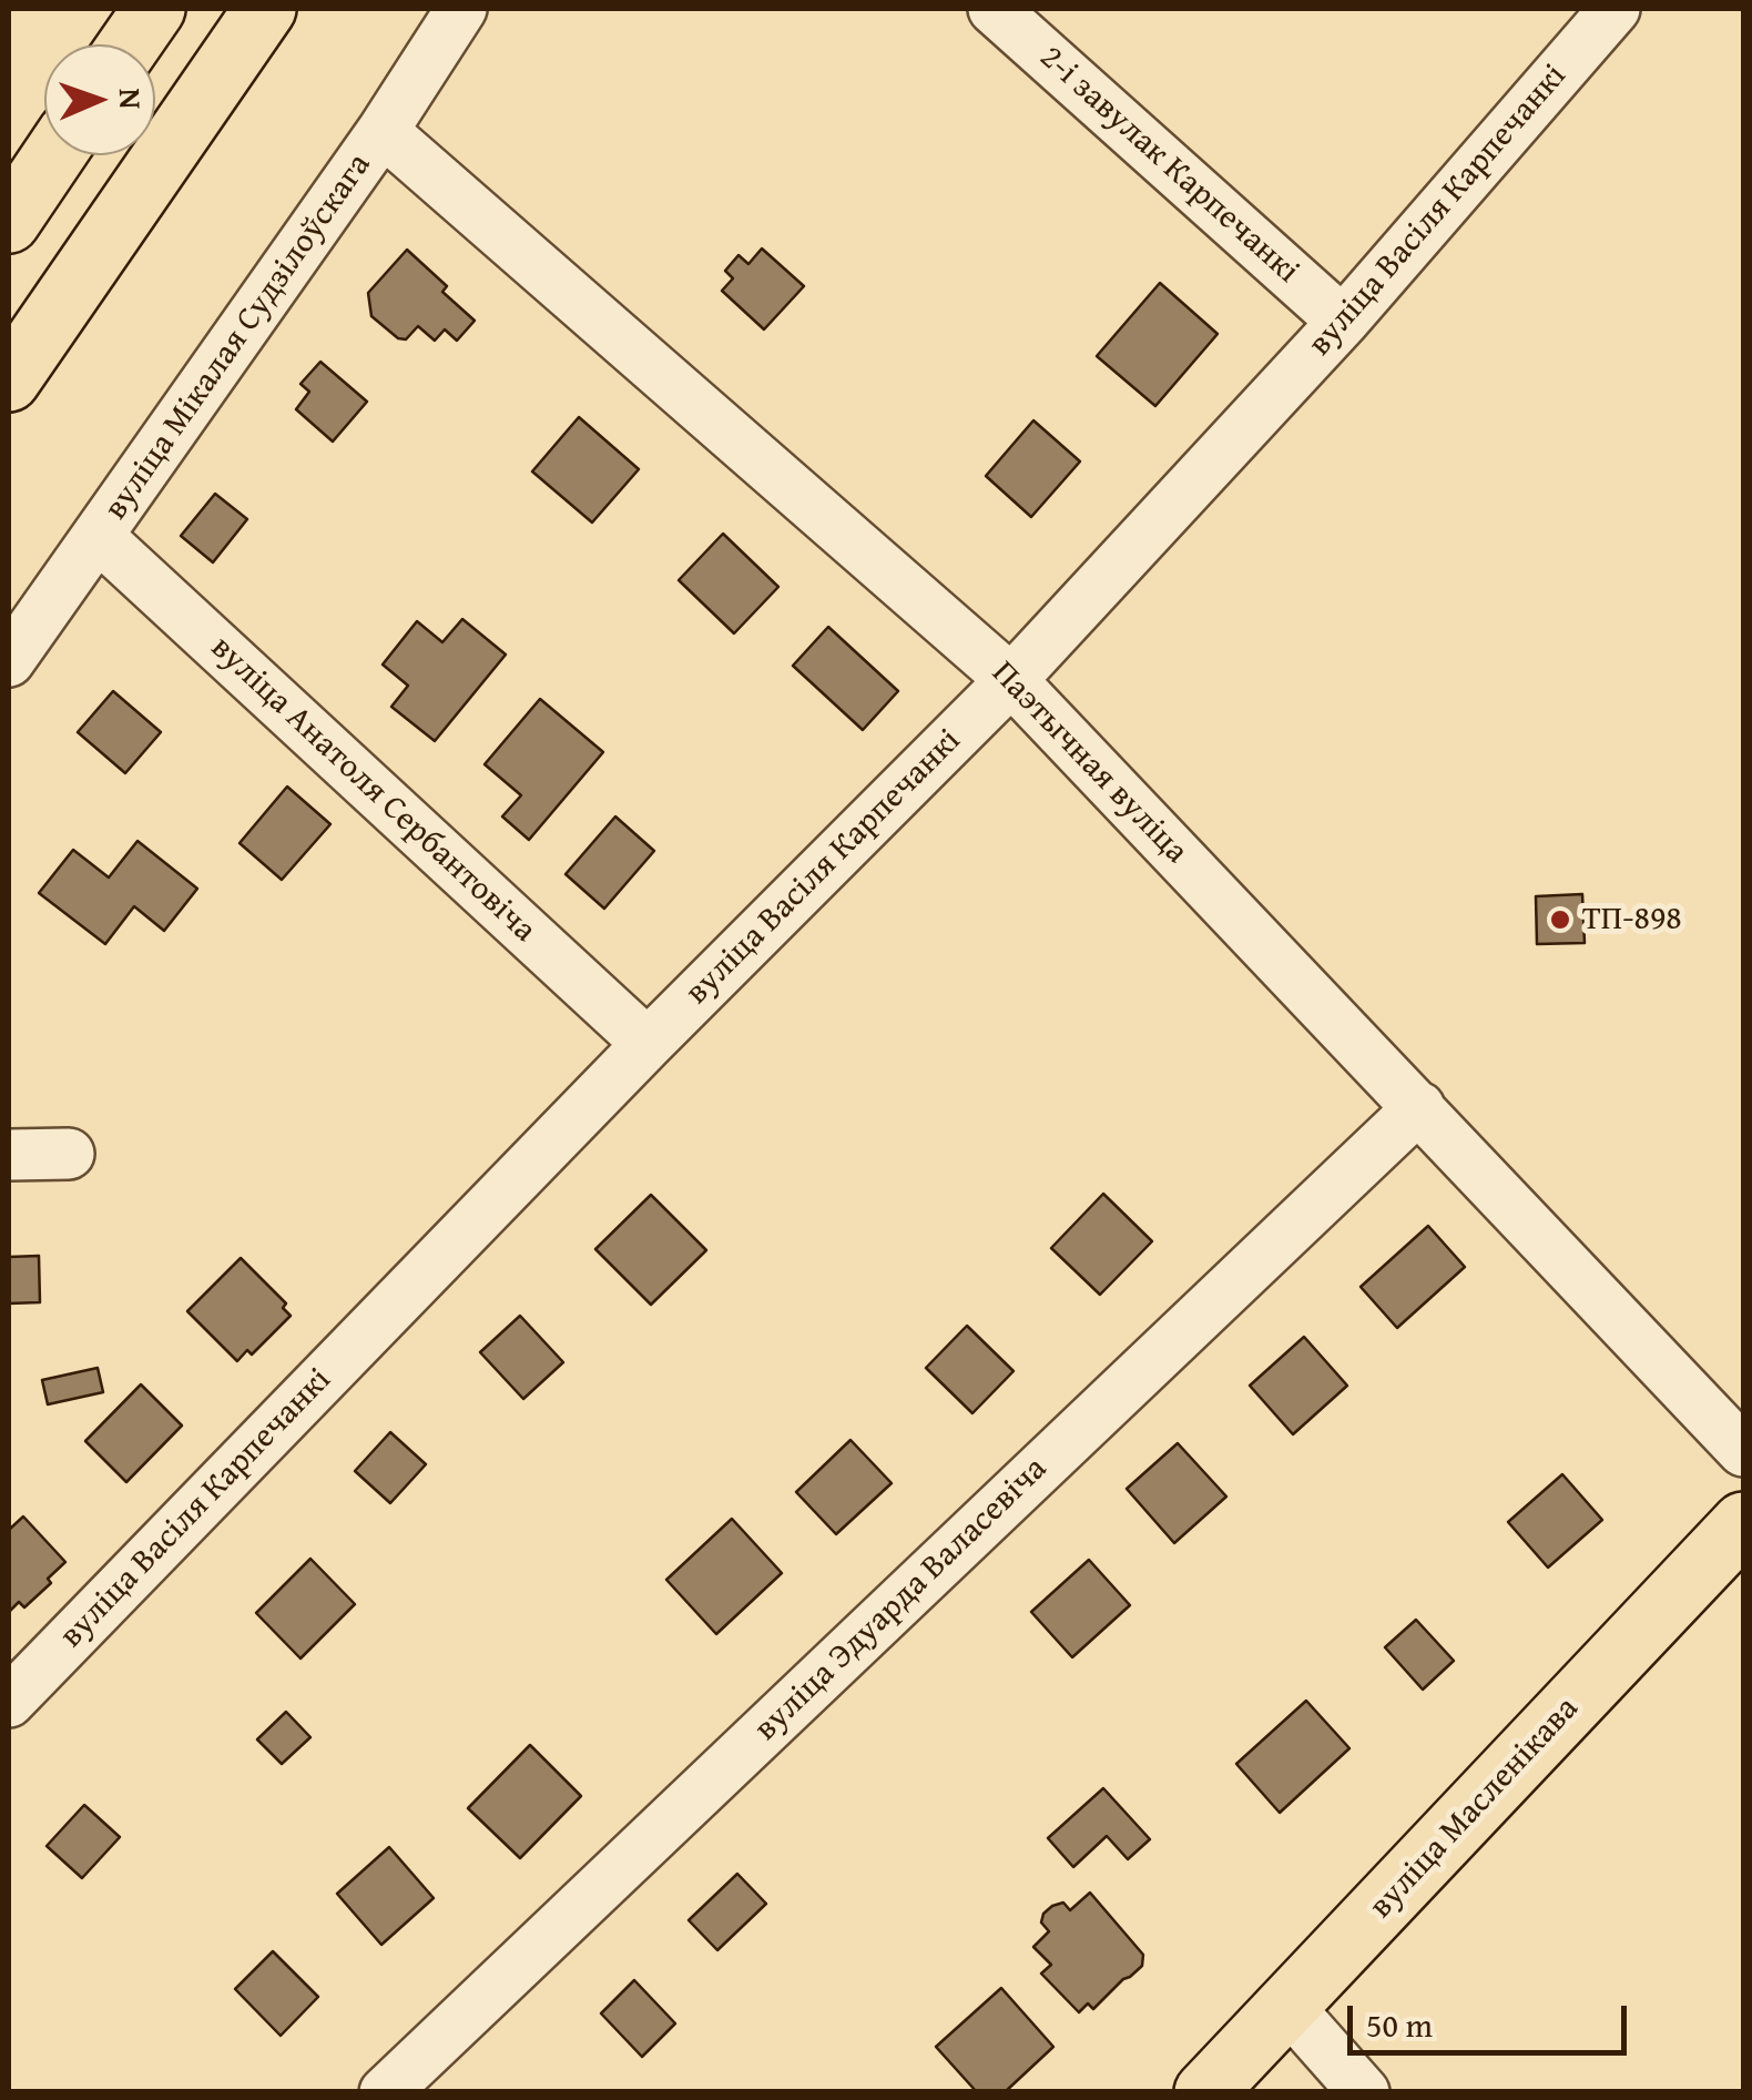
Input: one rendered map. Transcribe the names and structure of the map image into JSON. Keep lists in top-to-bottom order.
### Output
{
  "streets": {
    "main road": ["вуліца Масленікава"],
    "street": [
      "2-і завулак Карпечанкі",
      "вуліца Васіля Карпечанкі",
      "вуліца Мікалая Судзілоўскага",
      "Паэтычная вуліца",
      "вуліца Анатоля Сербантовіча",
      "вуліца Эдуарда Валасевіча"
    ]
  },
  "crossings": [
    ["2-і завулак Карпечанкі", "вуліца Васіля Карпечанкі"],
    ["вуліца Васіля Карпечанкі", "Паэтычная вуліца"],
    ["вуліца Васіля Карпечанкі", "вуліца Анатоля Сербантовіча"],
    ["вуліца Мікалая Судзілоўскага", "Паэтычная вуліца"],
    ["вуліца Мікалая Судзілоўскага", "вуліца Анатоля Сербантовіча"],
    ["Паэтычная вуліца", "вуліца Эдуарда Валасевіча"]
  ],
  "places": ["ТП-898"],
  "scale_bar": "50 m",
  "north": "right"
}
